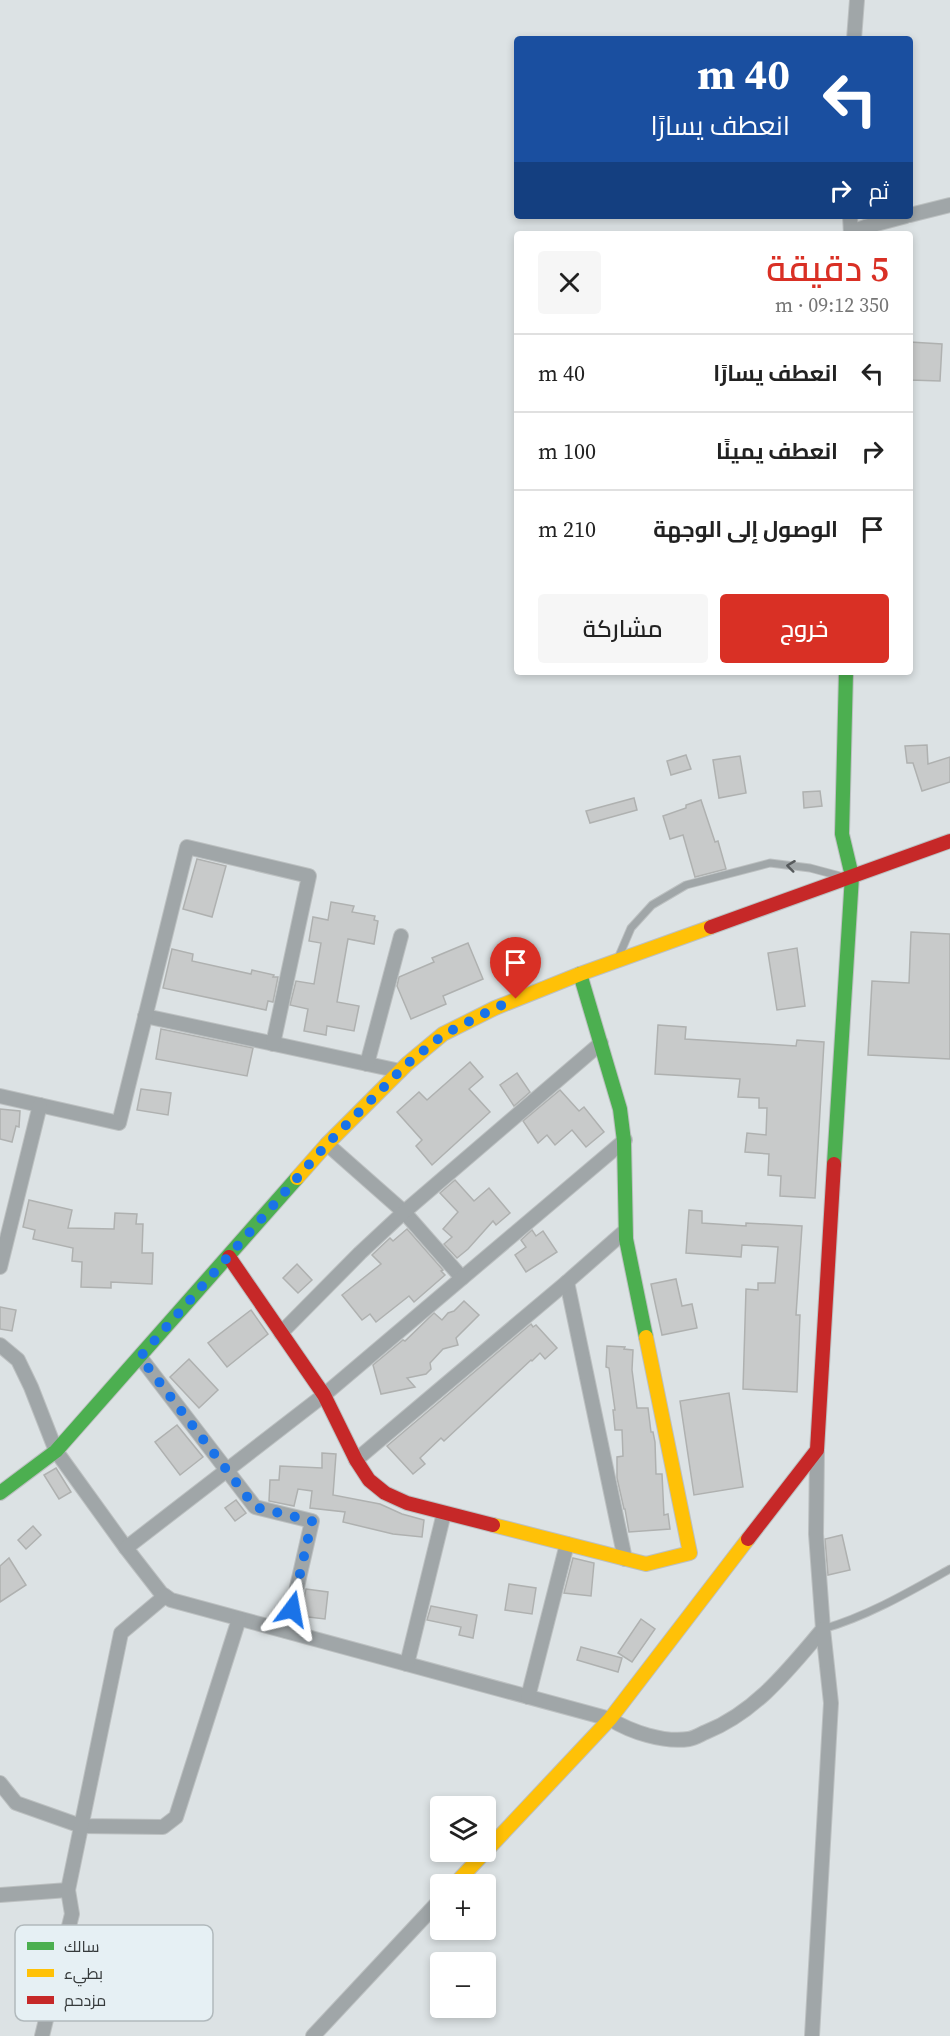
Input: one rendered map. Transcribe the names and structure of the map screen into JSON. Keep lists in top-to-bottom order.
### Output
{
  "legend": ["سالك", "بطيء", "مزدحم"],
  "page": {
    "turn": ["40 m", "انعطف يسارًا"],
    "then": "ثم",
    "heading": ["5 دقيقة", "350 m · 09:12"],
    "list": [
      {
        "name": "انعطف يسارًا",
        "value": "40 m"
      },
      {
        "name": "انعطف يمينًا",
        "value": "100 m"
      },
      {
        "name": "الوصول إلى الوجهة",
        "value": "210 m"
      }
    ],
    "buttons": ["خروج", "مشاركة"],
    "map_buttons": ["+", "−"]
  }
}
